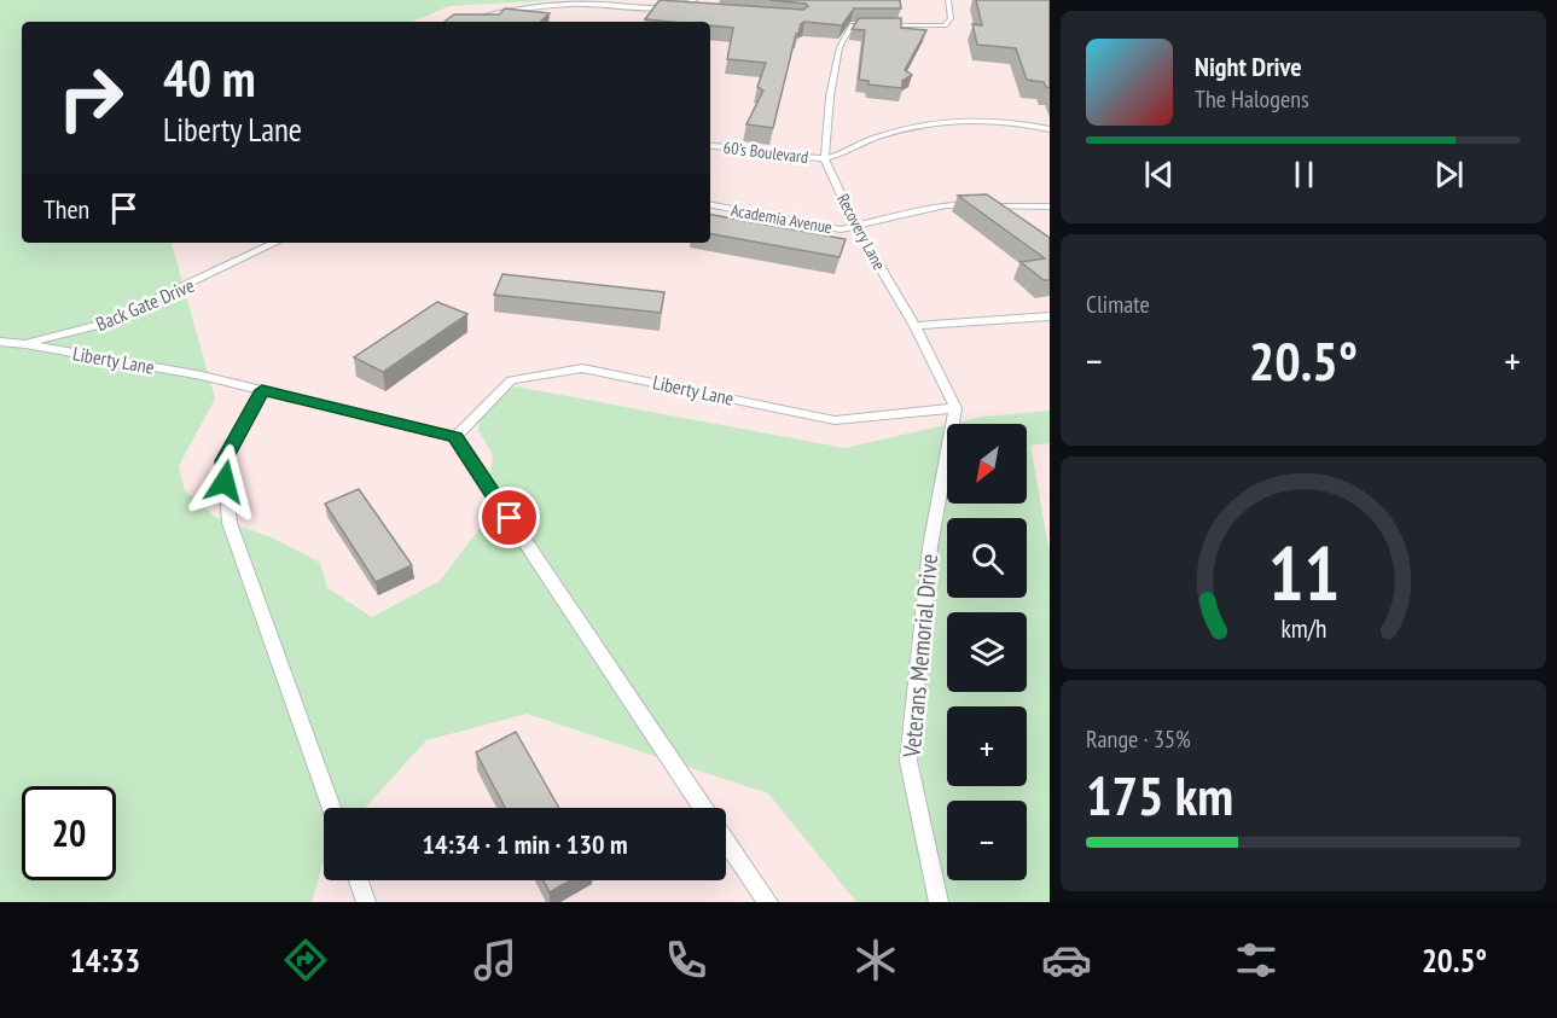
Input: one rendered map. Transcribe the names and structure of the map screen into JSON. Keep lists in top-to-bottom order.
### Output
{
  "streets": {
    "lane": [
      "60's Boulevard",
      "Academia Avenue",
      "Recovery Lane",
      "Back Gate Drive",
      "Liberty Lane",
      "Veterans Memorial Drive"
    ]
  },
  "crossings": [
    ["60's Boulevard", "Recovery Lane"],
    ["Academia Avenue", "Recovery Lane"],
    ["Recovery Lane", "Liberty Lane"],
    ["Recovery Lane", "Veterans Memorial Drive"],
    ["Back Gate Drive", "Liberty Lane"],
    ["Liberty Lane", "Veterans Memorial Drive"]
  ],
  "north": "bottom left",
  "page": {
    "turn": ["40 m", "Liberty Lane"],
    "song": ["Night Drive", "The Halogens"],
    "then": "Then",
    "tile": [
      "Climate",
      ["Range · 35%", "175 km"]
    ],
    "heat": ["−", "20.5°", "+"],
    "map_buttons": ["+", "−"],
    "limit": "20",
    "trip": "14:34 · 1 min · 130 m",
    "tabs": ["14:33", "20.5°"],
    "gauge": ["11", "km/h"]
  }
}
